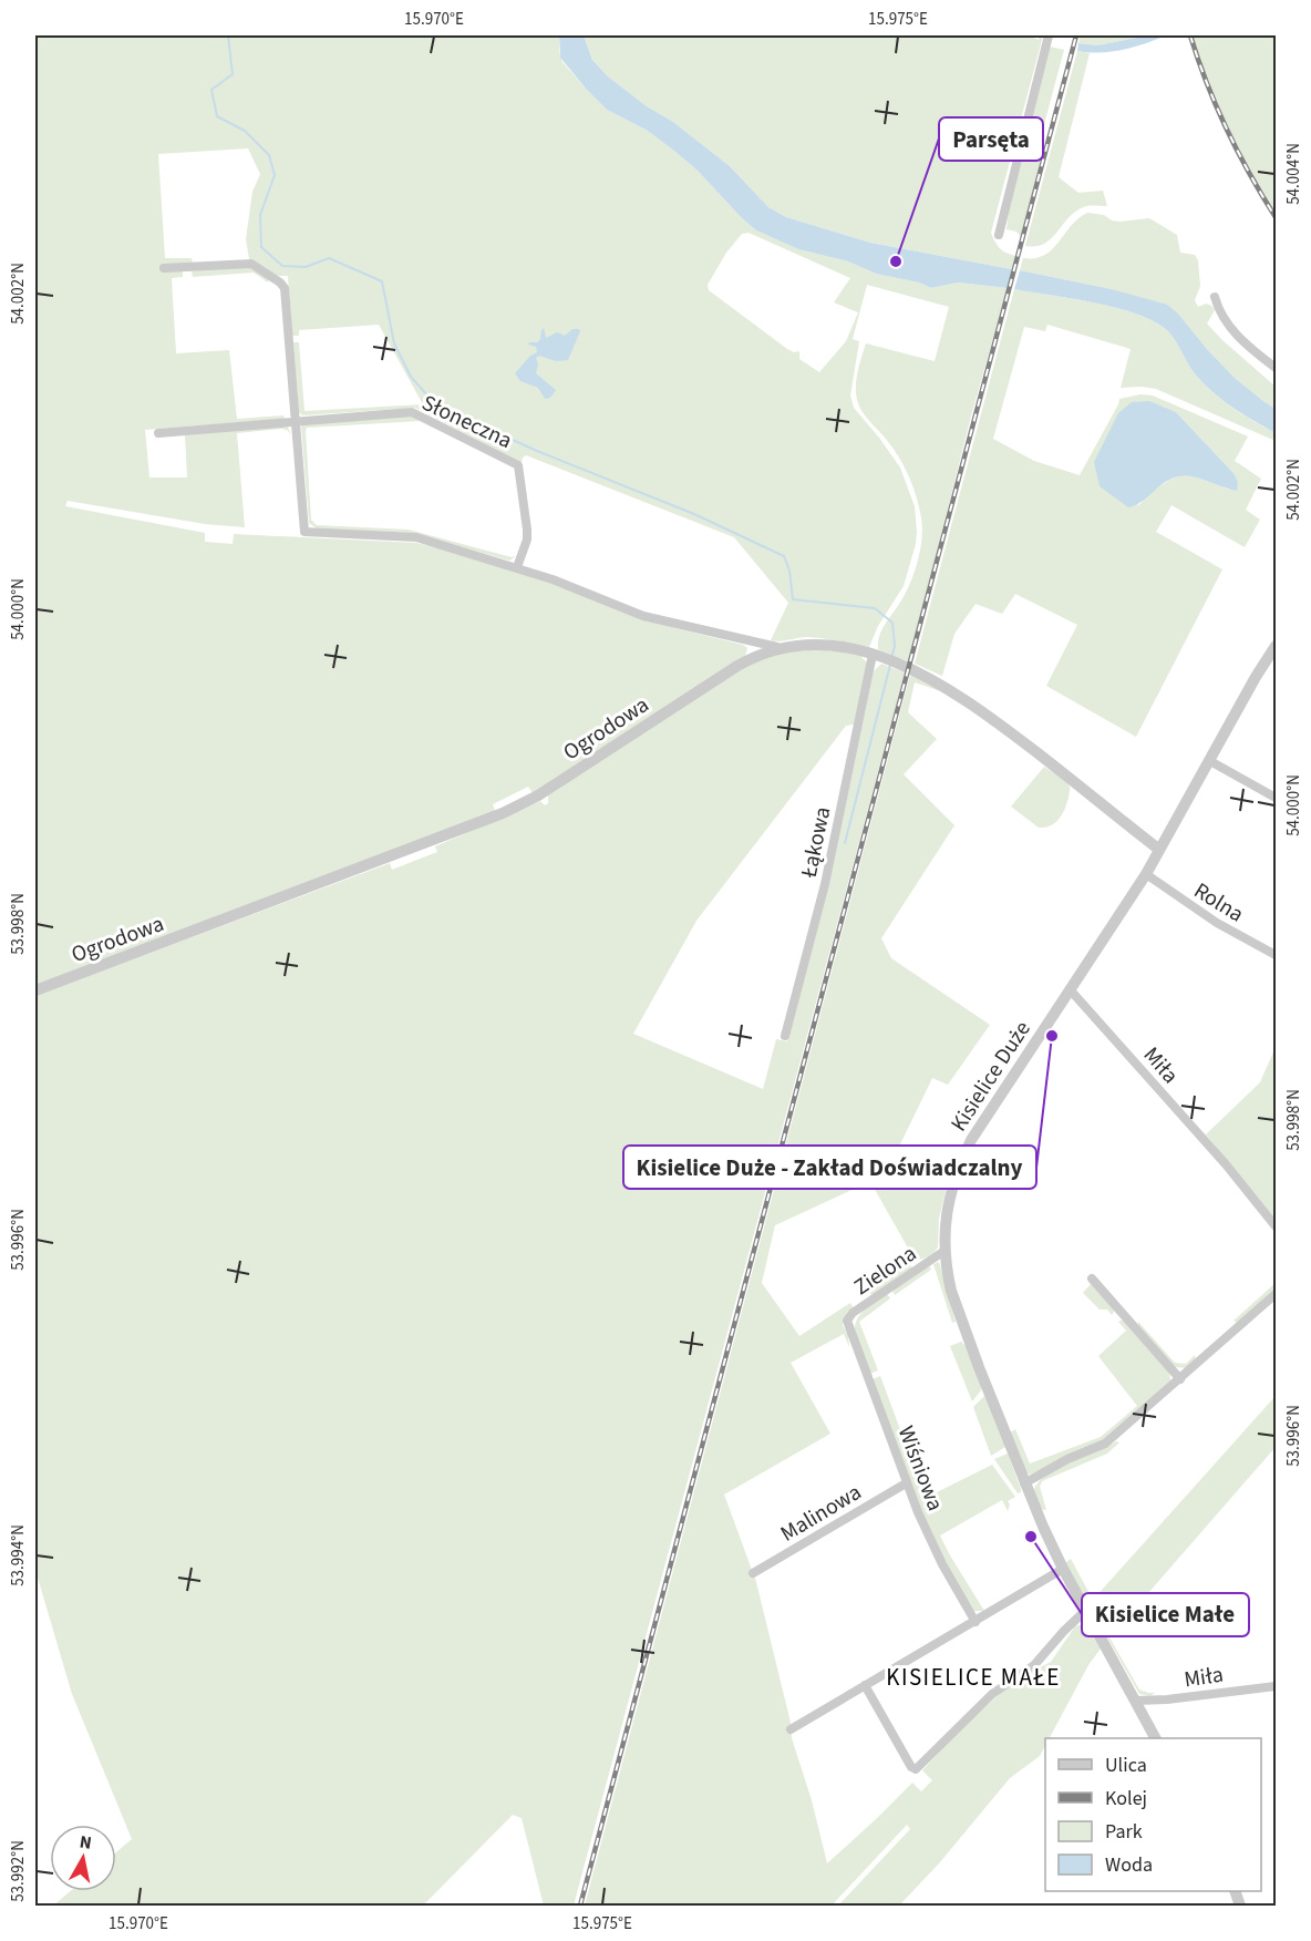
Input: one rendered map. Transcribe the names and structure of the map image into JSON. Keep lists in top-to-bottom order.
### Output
{
  "streets": {
    "street": [
      "Słoneczna",
      "Ogrodowa",
      "Łąkowa",
      "Rolna",
      "Miła",
      "Kisielice Duże",
      "Zielona",
      "Wiśniowa",
      "Malinowa"
    ]
  },
  "crossings": [
    ["Ogrodowa", "Łąkowa"],
    ["Ogrodowa", "Kisielice Duże"],
    ["Rolna", "Kisielice Duże"],
    ["Miła", "Kisielice Duże"],
    ["Kisielice Duże", "Zielona"],
    ["Zielona", "Wiśniowa"],
    ["Wiśniowa", "Malinowa"]
  ],
  "districts": ["KISIELICE MAŁE"],
  "places": ["Parsęta", "Kisielice Duże - Zakład Doświadczalny", "Kisielice Małe"],
  "legend": [
    "Ulica",
    "Kolej",
    "Park",
    "Woda"
  ],
  "north": "top",
  "coordinates": [
    "15.970°E",
    "15.975°E",
    "54.004°N",
    "54.002°N",
    "54.000°N",
    "53.998°N",
    "53.996°N",
    "53.994°N",
    "53.992°N"
  ]
}
